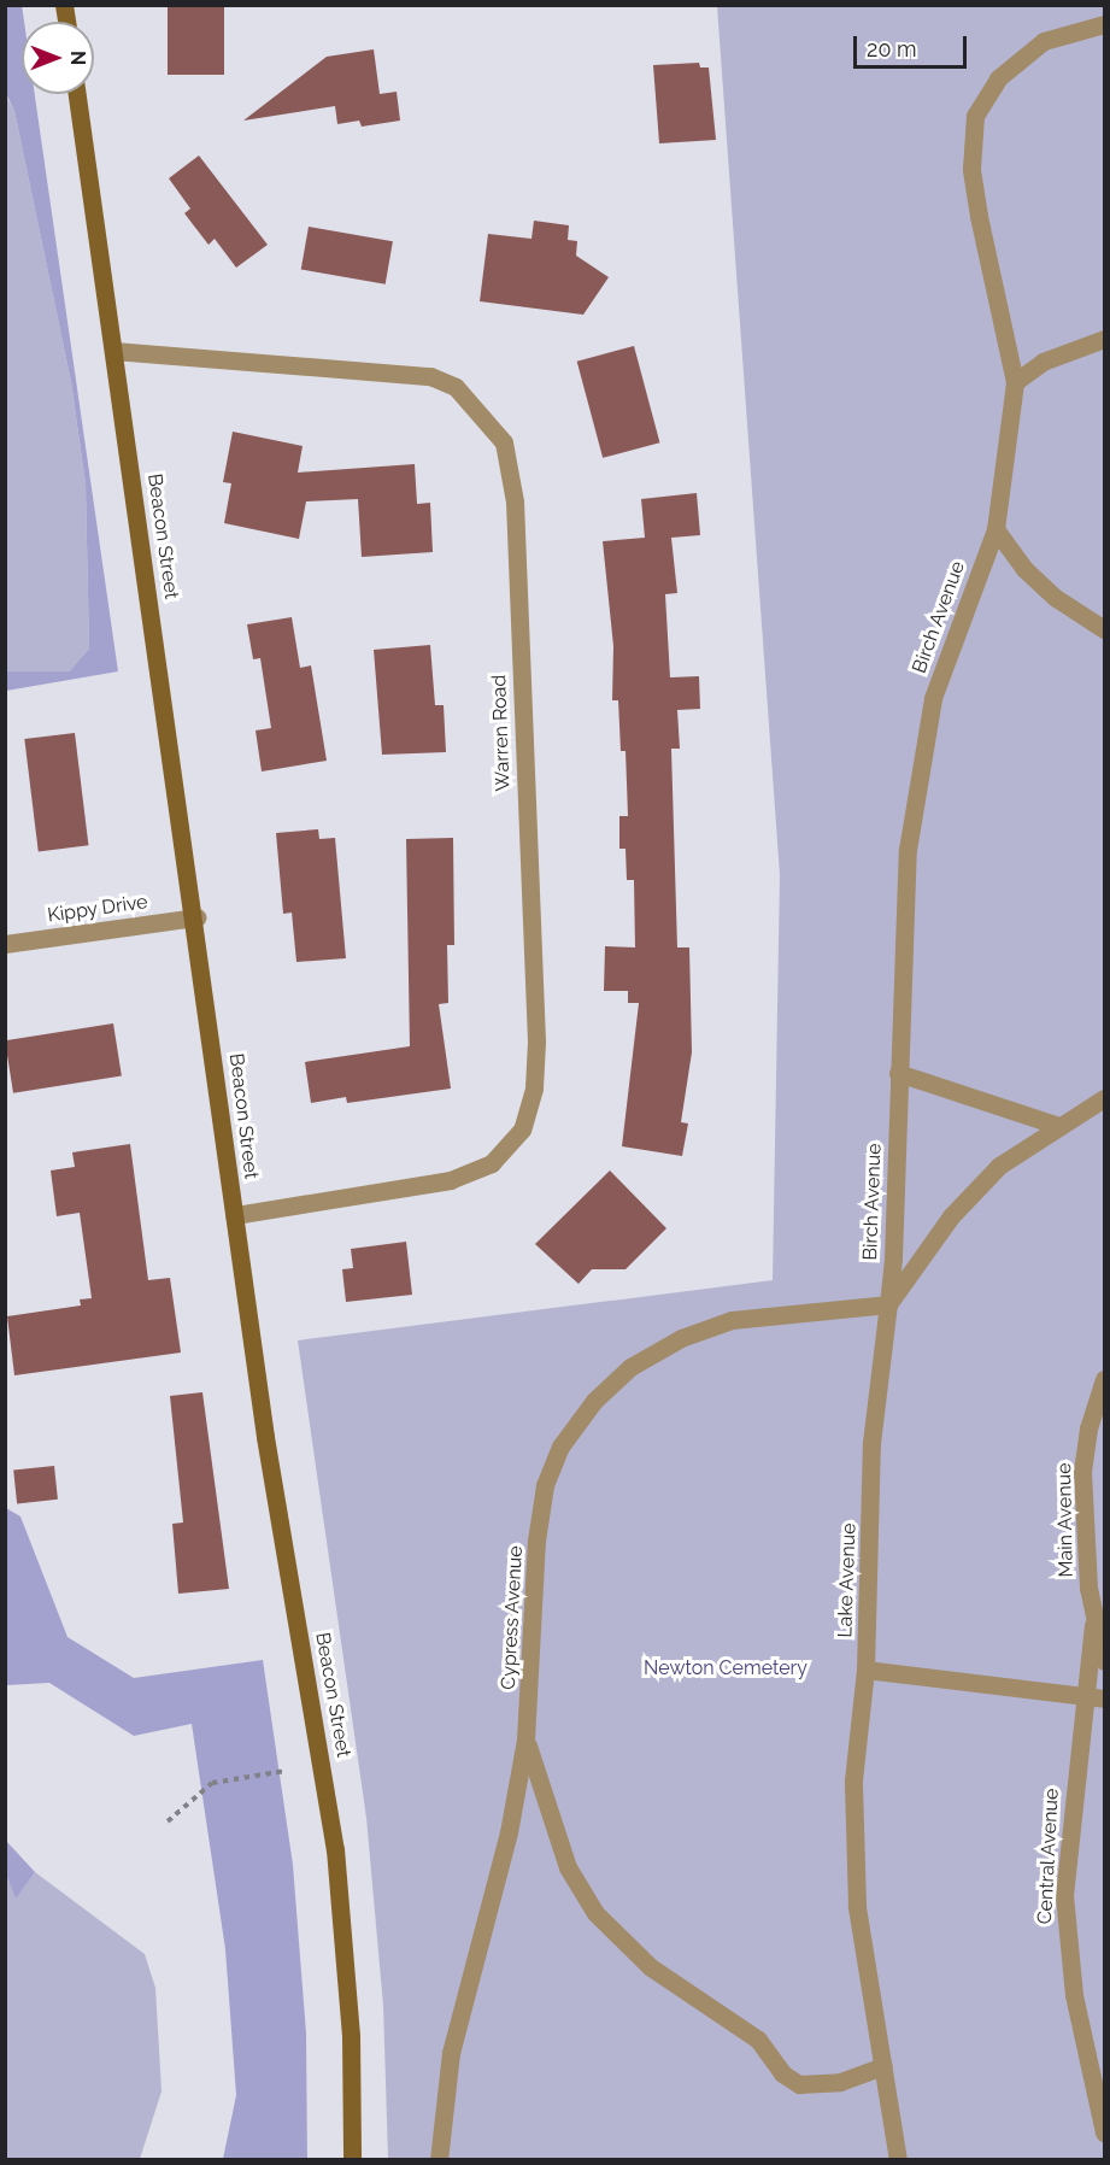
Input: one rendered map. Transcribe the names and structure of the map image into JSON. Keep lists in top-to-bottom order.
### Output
{
  "streets": {
    "main road": ["Beacon Street"],
    "street": [
      "Birch Avenue",
      "Warren Road",
      "Kippy Drive",
      "Main Avenue",
      "Lake Avenue",
      "Cypress Avenue",
      "Central Avenue"
    ]
  },
  "crossings": [
    ["Beacon Street", "Warren Road"],
    ["Beacon Street", "Kippy Drive"],
    ["Birch Avenue", "Lake Avenue"],
    ["Birch Avenue", "Cypress Avenue"],
    ["Main Avenue", "Central Avenue"],
    ["Lake Avenue", "Cypress Avenue"]
  ],
  "parks": ["Newton Cemetery"],
  "scale_bar": "20 m",
  "north": "right"
}
